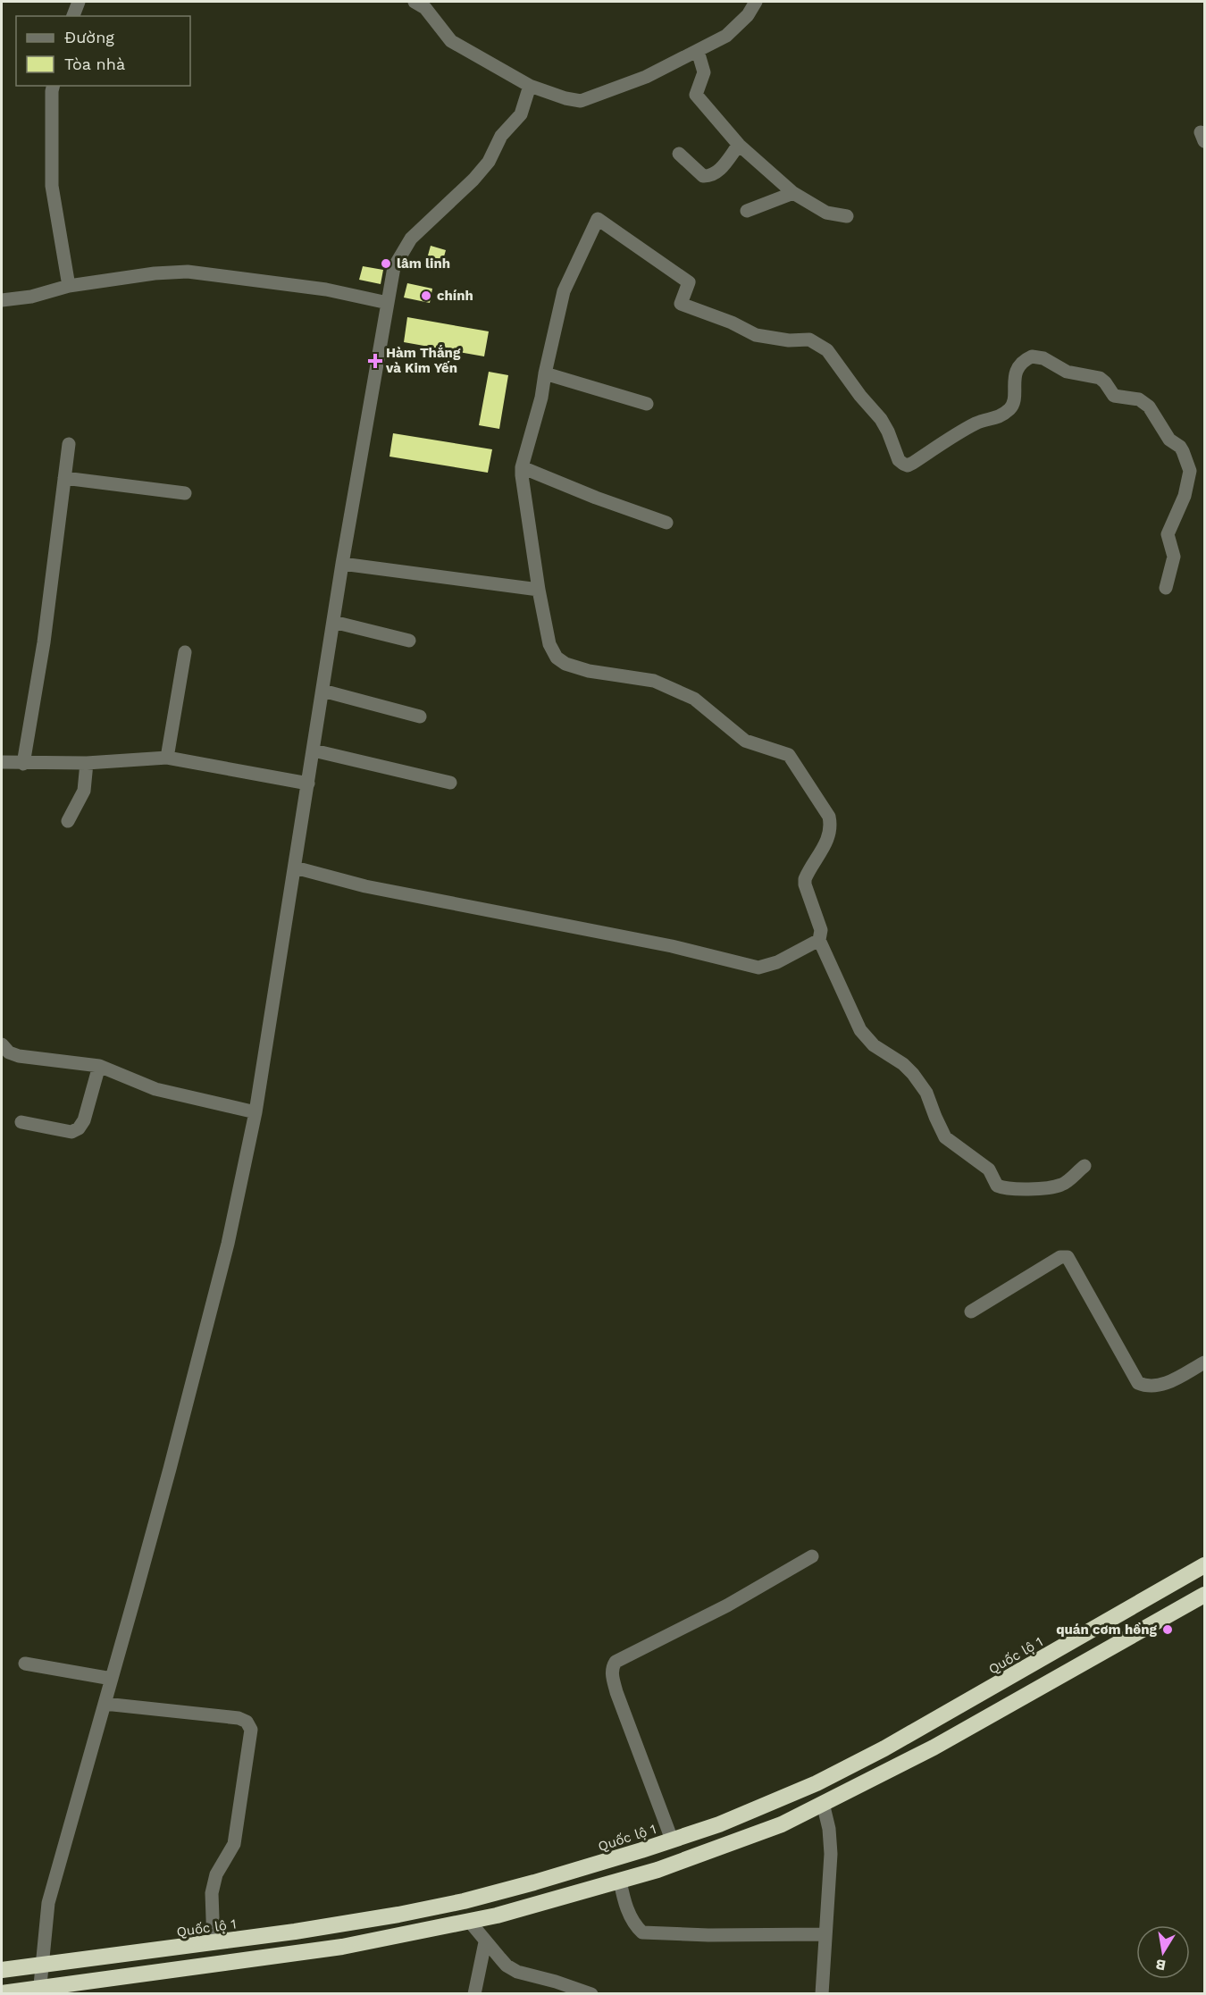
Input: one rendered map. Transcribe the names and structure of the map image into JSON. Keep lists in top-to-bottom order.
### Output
{
  "streets": {
    "highway": ["Quốc lộ 1"]
  },
  "places": {
    "other": ["lâm linh", "chính", "quán cơm hồng"],
    "health": ["Hàm Thắng và Kim Yến"]
  },
  "legend": ["Đường", "Tòa nhà"],
  "north": "bottom"
}
